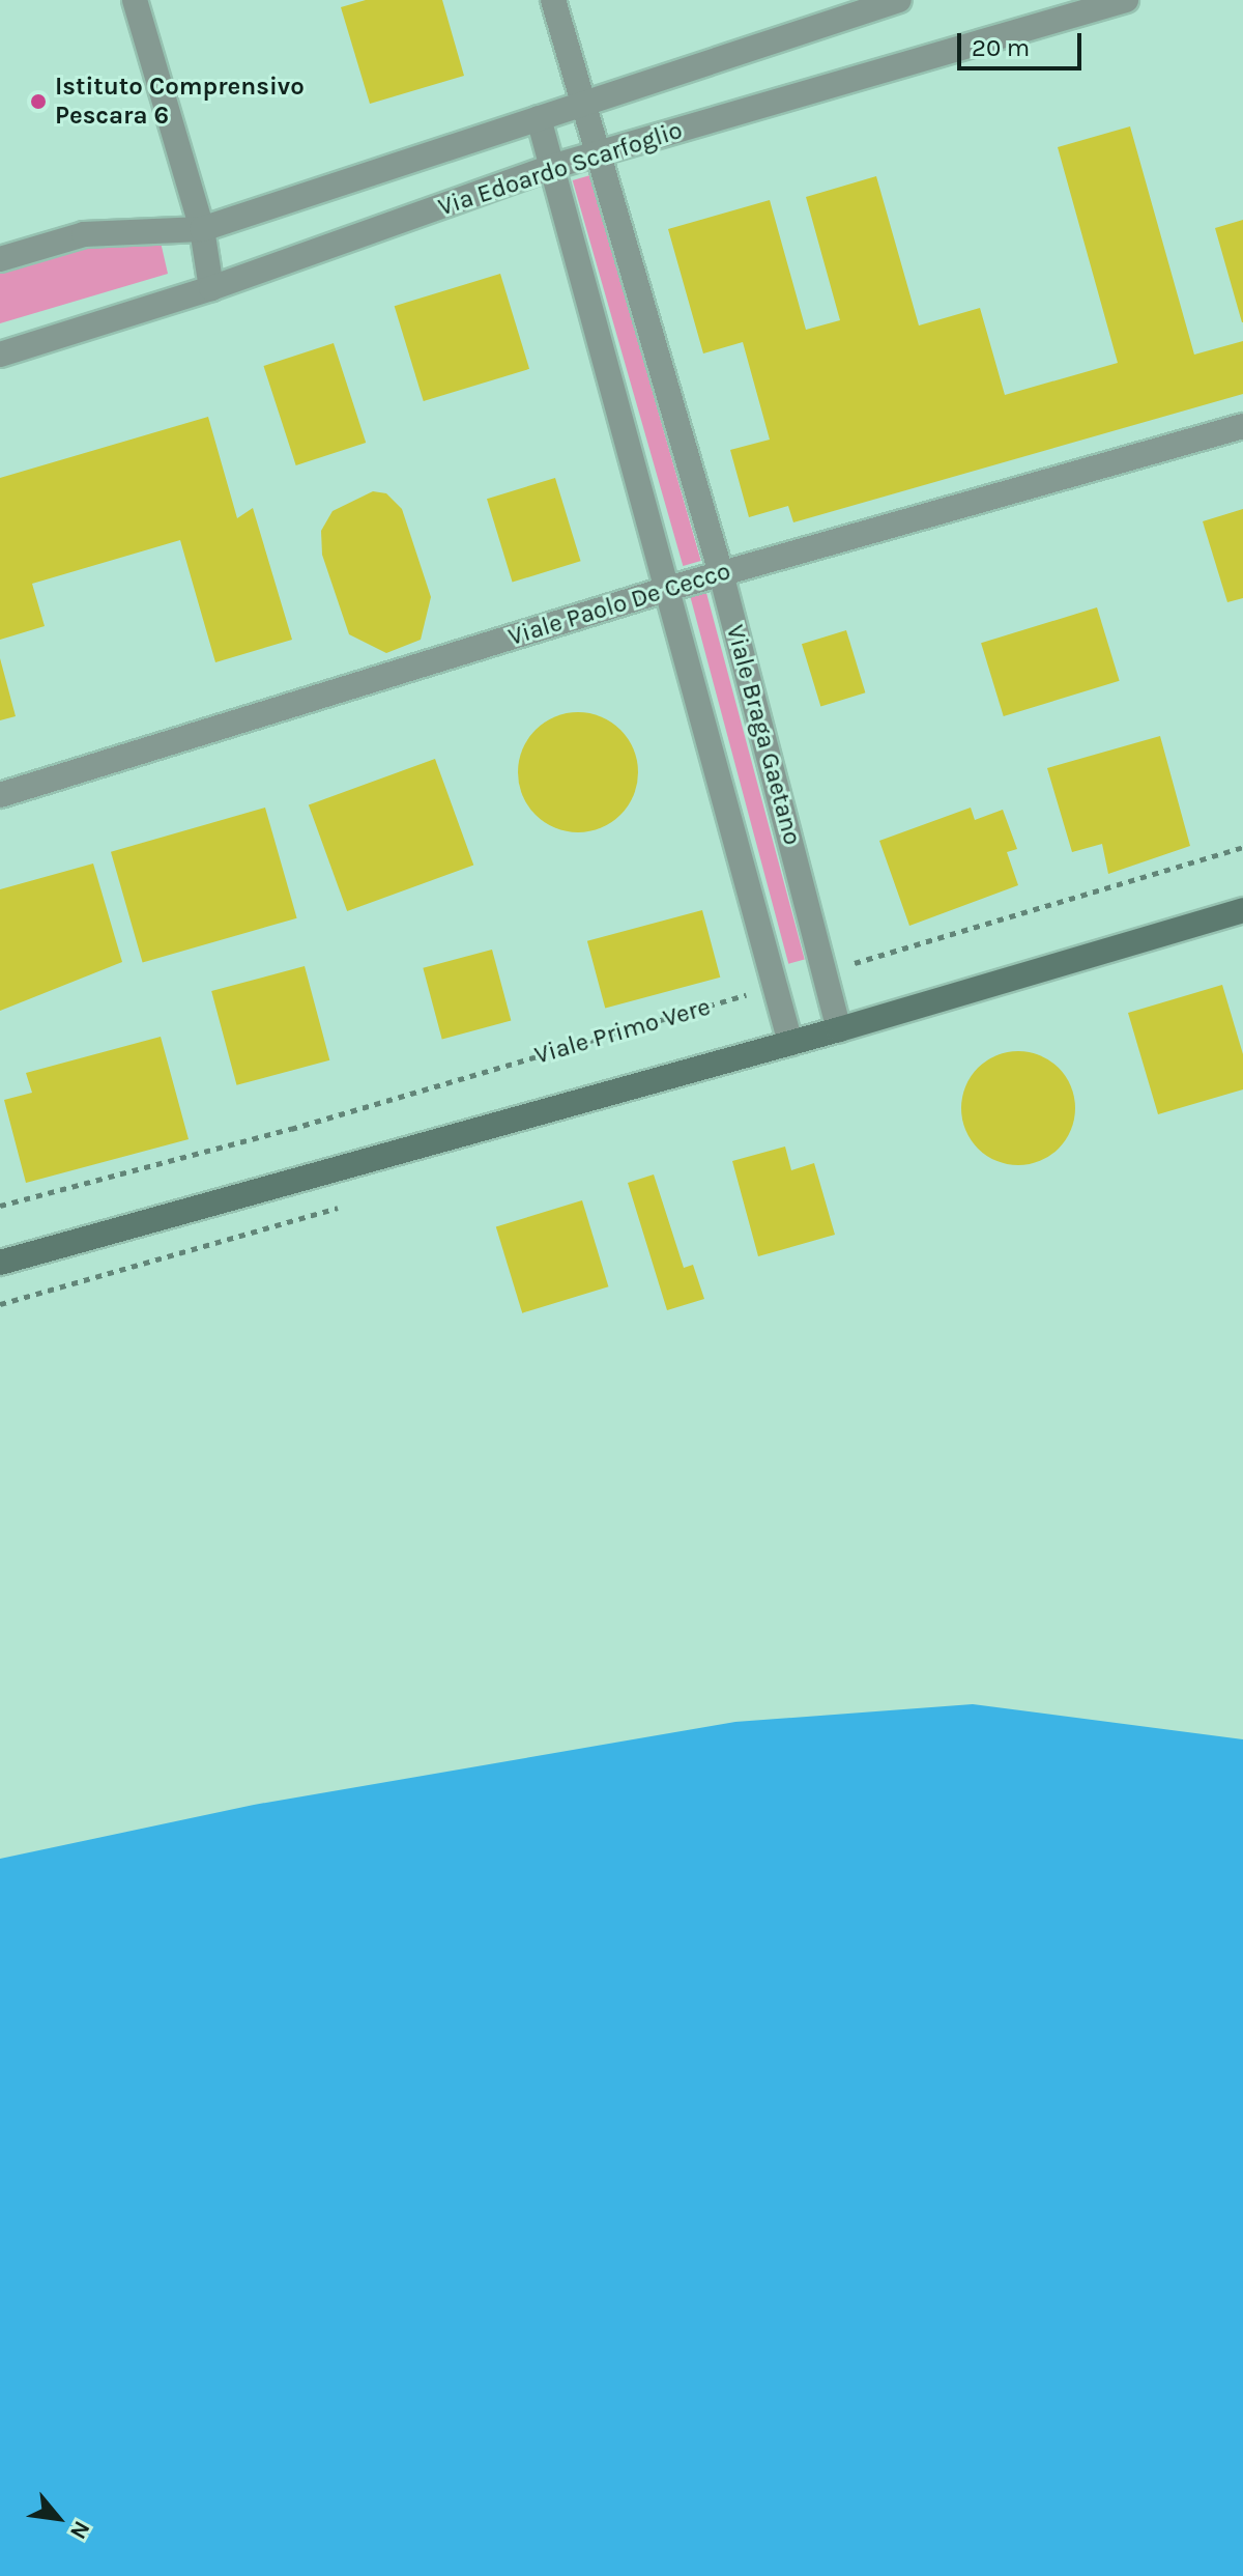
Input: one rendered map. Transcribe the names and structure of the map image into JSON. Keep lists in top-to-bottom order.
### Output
{
  "streets": {
    "street": ["Via Edoardo Scarfoglio", "Viale Paolo De Cecco", "Viale Braga Gaetano"],
    "path": ["Viale Primo Vere"]
  },
  "crossings": [
    ["Via Edoardo Scarfoglio", "Viale Braga Gaetano"],
    ["Viale Paolo De Cecco", "Viale Braga Gaetano"],
    ["Viale Braga Gaetano", "Viale Primo Vere"]
  ],
  "places": ["Istituto Comprensivo Pescara 6"],
  "scale_bar": "20 m",
  "north": "bottom right"
}
